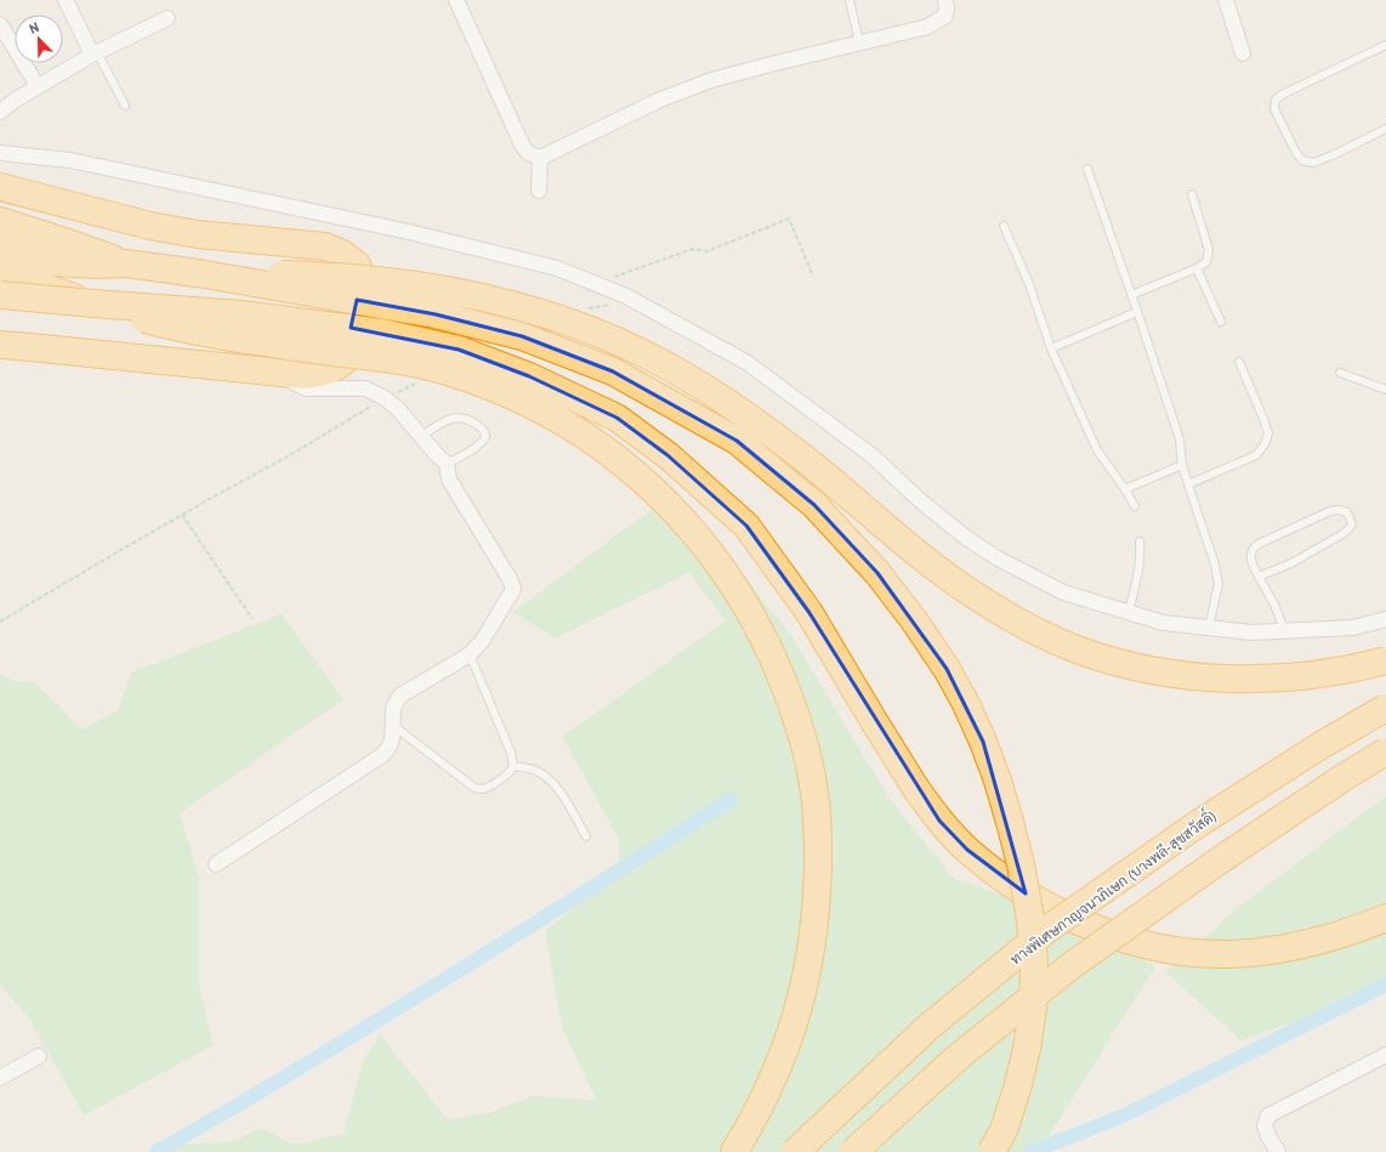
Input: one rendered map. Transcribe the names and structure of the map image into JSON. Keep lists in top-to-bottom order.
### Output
{
  "streets": {
    "highway": ["ทางพิเศษกาญจนาภิเษก (บางพลี-สุขสวัสดิ์)"]
  },
  "north": "top left"
}
